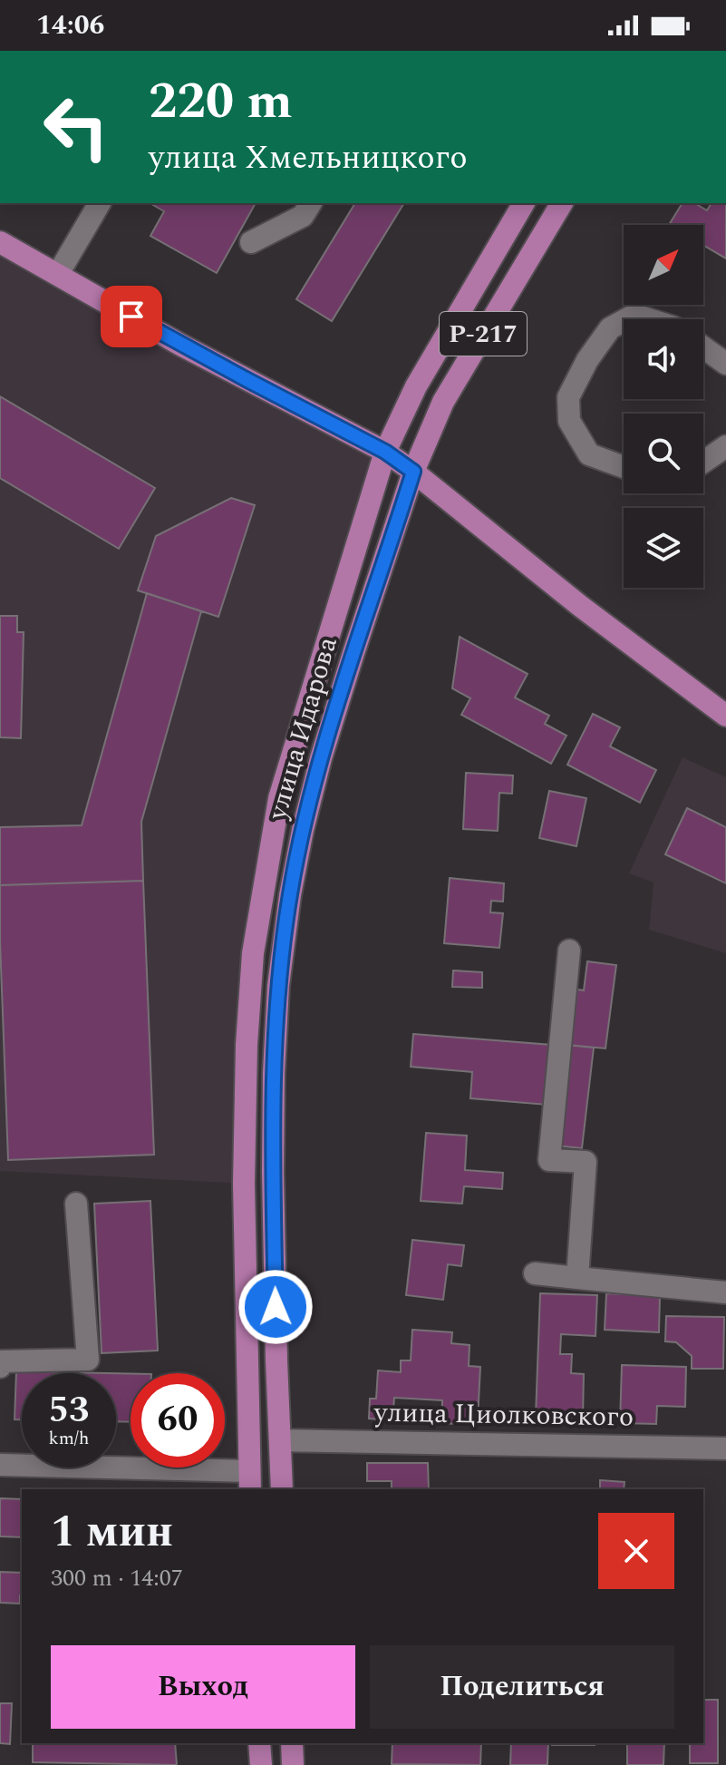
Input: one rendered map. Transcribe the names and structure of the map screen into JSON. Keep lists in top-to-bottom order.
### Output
{
  "streets": {
    "main road": ["Р-217", "улица Идарова"],
    "street": ["улица Циолковского"]
  },
  "crossings": [
    ["улица Идарова", "улица Циолковского"]
  ],
  "north": "top right",
  "page": {
    "status": "14:06",
    "turn": ["220 m", "улица Хмельницкого"],
    "speed": "53 km/h",
    "limit": "60",
    "heading": ["1 мин", "300 m · 14:07"],
    "buttons": ["Выход", "Поделиться"]
  }
}
